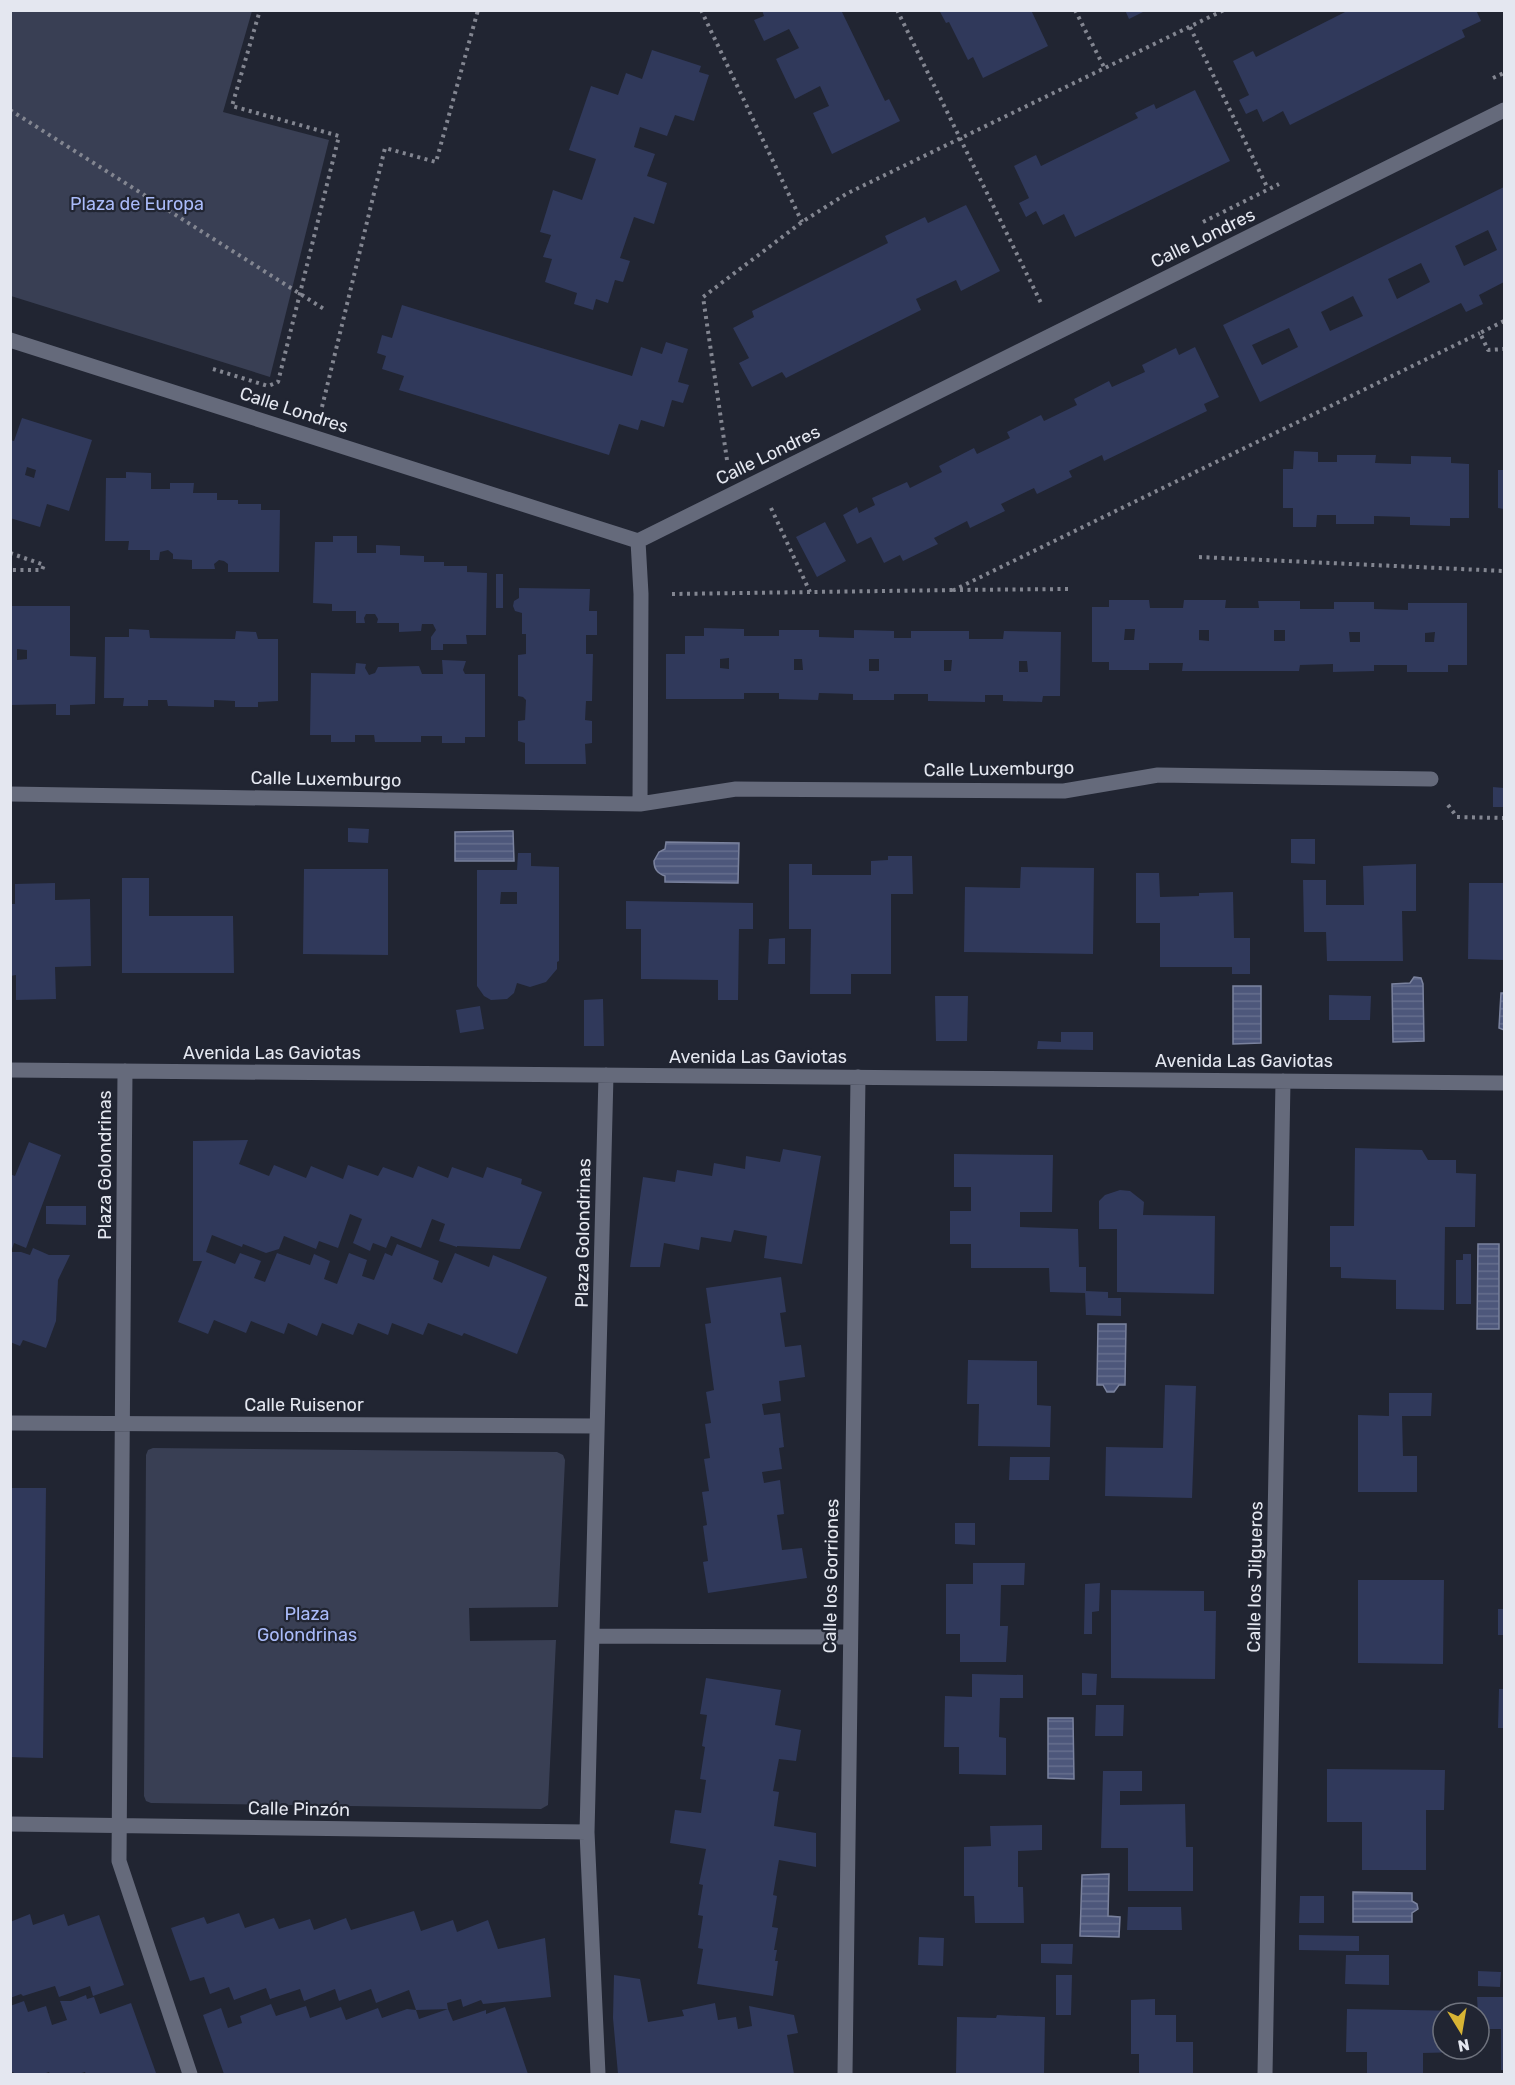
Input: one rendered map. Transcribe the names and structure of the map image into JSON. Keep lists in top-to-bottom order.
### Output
{
  "streets": {
    "street": [
      "Calle Londres",
      "Calle Luxemburgo",
      "Avenida Las Gaviotas",
      "Plaza Golondrinas",
      "Calle Ruisenor",
      "Calle los Gorriones",
      "Calle los Jilgueros",
      "Calle Pinzón"
    ]
  },
  "crossings": [
    ["Avenida Las Gaviotas", "Plaza Golondrinas"],
    ["Avenida Las Gaviotas", "Calle los Gorriones"],
    ["Avenida Las Gaviotas", "Calle los Jilgueros"],
    ["Plaza Golondrinas", "Calle Ruisenor"],
    ["Plaza Golondrinas", "Calle Pinzón"]
  ],
  "parks": ["Plaza de Europa", "Plaza Golondrinas"],
  "north": "bottom"
}
